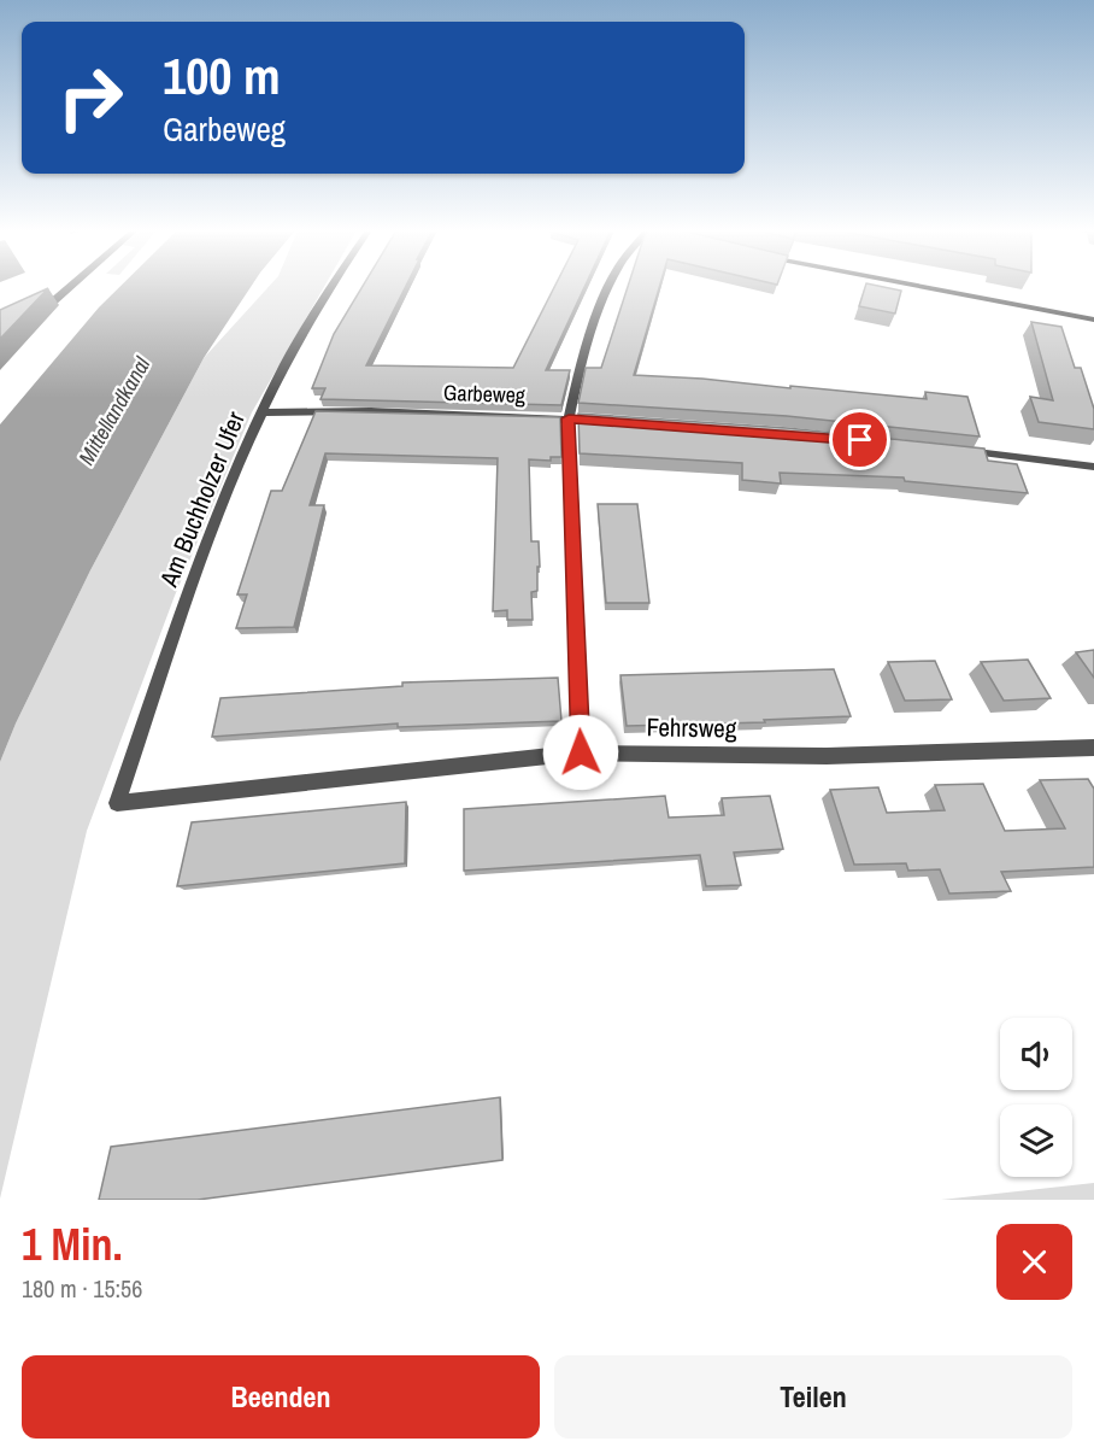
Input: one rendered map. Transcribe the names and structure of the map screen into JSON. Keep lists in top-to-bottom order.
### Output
{
  "streets": {
    "street": ["Garbeweg", "Am Buchholzer Ufer", "Fehrsweg"]
  },
  "crossings": [
    ["Garbeweg", "Am Buchholzer Ufer"],
    ["Am Buchholzer Ufer", "Fehrsweg"]
  ],
  "water": ["Mittellandkanal"],
  "page": {
    "turn": ["100 m", "Garbeweg"],
    "heading": ["1 Min.", "180 m · 15:56"],
    "buttons": ["Beenden", "Teilen"]
  }
}
